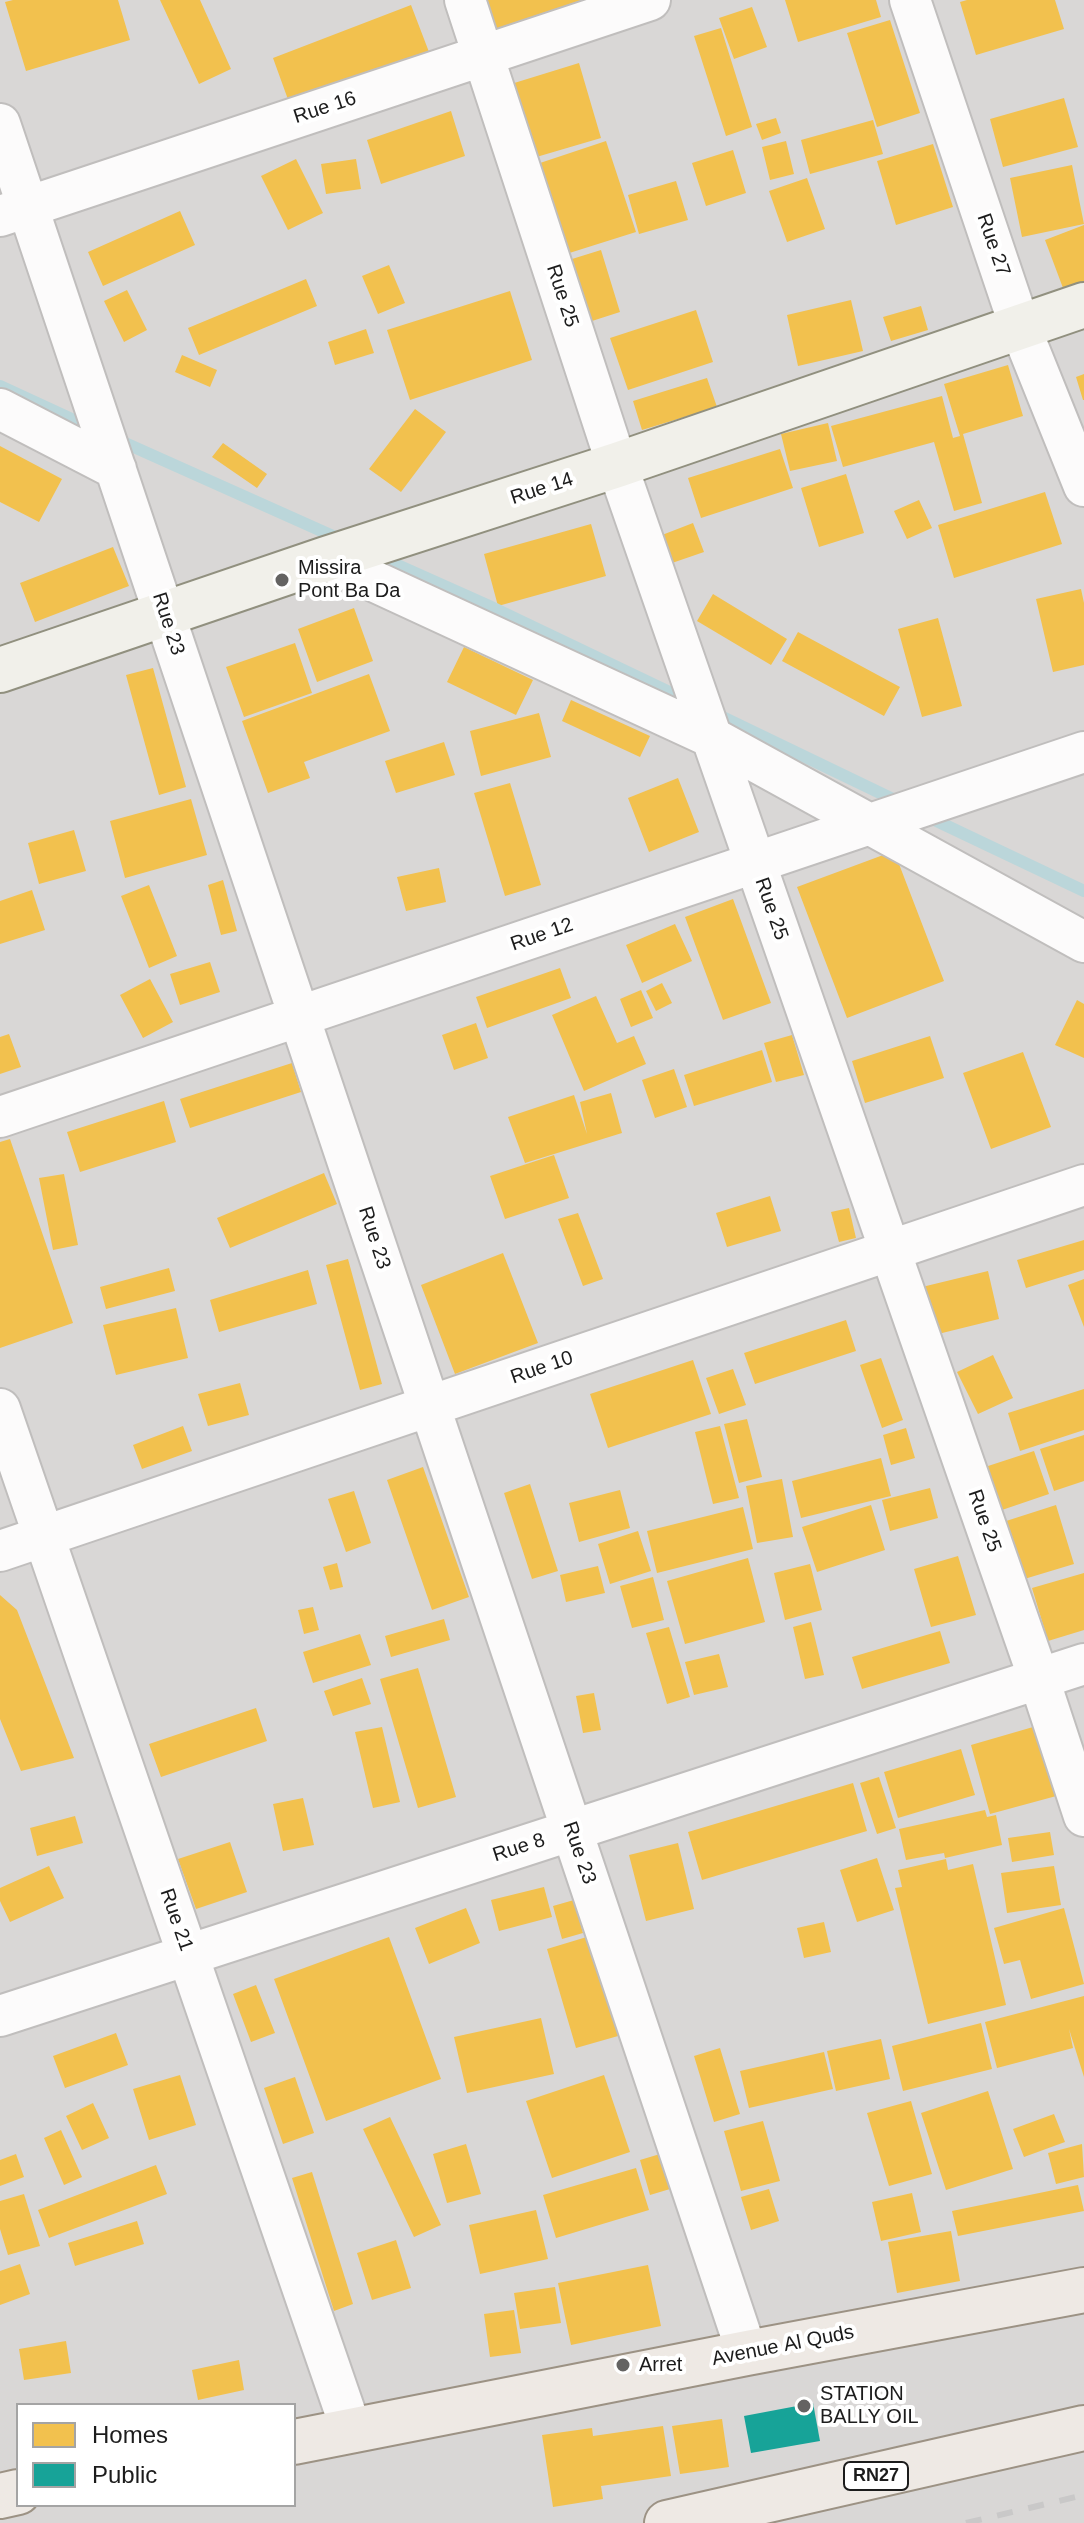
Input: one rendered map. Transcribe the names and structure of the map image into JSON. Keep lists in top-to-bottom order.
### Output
{
  "streets": {
    "main road": ["Avenue Al Quds", "RN27"],
    "street": [
      "Rue 16",
      "Rue 27",
      "Rue 25",
      "Rue 14",
      "Rue 23",
      "Rue 12",
      "Rue 10",
      "Rue 8",
      "Rue 21"
    ]
  },
  "crossings": [
    ["Rue 16", "Rue 25"],
    ["Rue 16", "Rue 23"],
    ["Rue 27", "Rue 14"],
    ["Rue 25", "Rue 14"],
    ["Rue 25", "Rue 12"],
    ["Rue 25", "Rue 10"],
    ["Rue 25", "Rue 8"],
    ["Rue 14", "Rue 23"],
    ["Rue 23", "Rue 12"],
    ["Rue 23", "Rue 10"],
    ["Rue 23", "Rue 8"],
    ["Rue 23", "Avenue Al Quds"],
    ["Rue 10", "Rue 21"],
    ["Rue 8", "Rue 21"],
    ["Rue 21", "Avenue Al Quds"]
  ],
  "places": ["Missira Pont Ba Da", "Arret", "STATION BALLY OIL"],
  "legend": ["Homes", "Public"]
}
